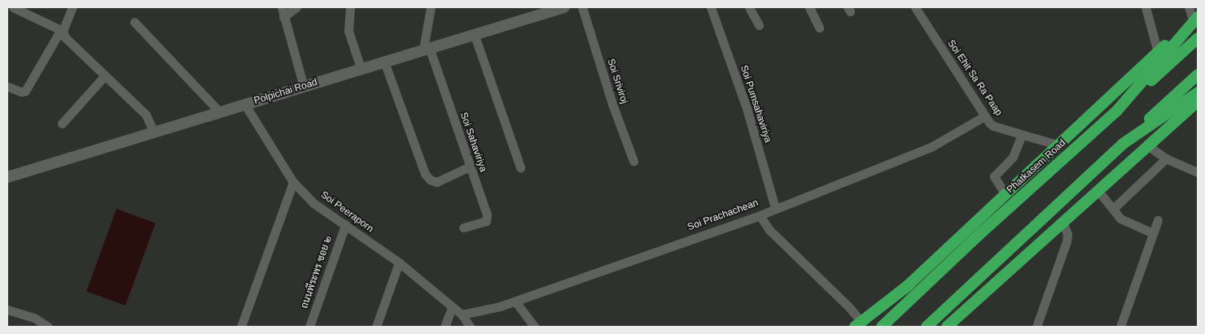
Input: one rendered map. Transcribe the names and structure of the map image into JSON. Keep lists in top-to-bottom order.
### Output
{
  "streets": {
    "highway": ["Phatkasem Road"],
    "street": [
      "Soi Ehit Sa Ra Paap",
      "Soi Sriviroj",
      "Polpichai Road",
      "Soi Pumsahaviriya",
      "Soi Sahaviriya",
      "Soi Peeraporn",
      "Soi Prachachean",
      "ถนนพีระพร ซอย ๒"
    ]
  },
  "crossings": [
    ["Soi Ehit Sa Ra Paap", "Soi Prachachean"],
    ["Polpichai Road", "Soi Sahaviriya"],
    ["Polpichai Road", "Soi Peeraporn"],
    ["Soi Pumsahaviriya", "Soi Prachachean"],
    ["Soi Peeraporn", "Soi Prachachean"],
    ["Soi Peeraporn", "ถนนพีระพร ซอย ๒"]
  ]
}
